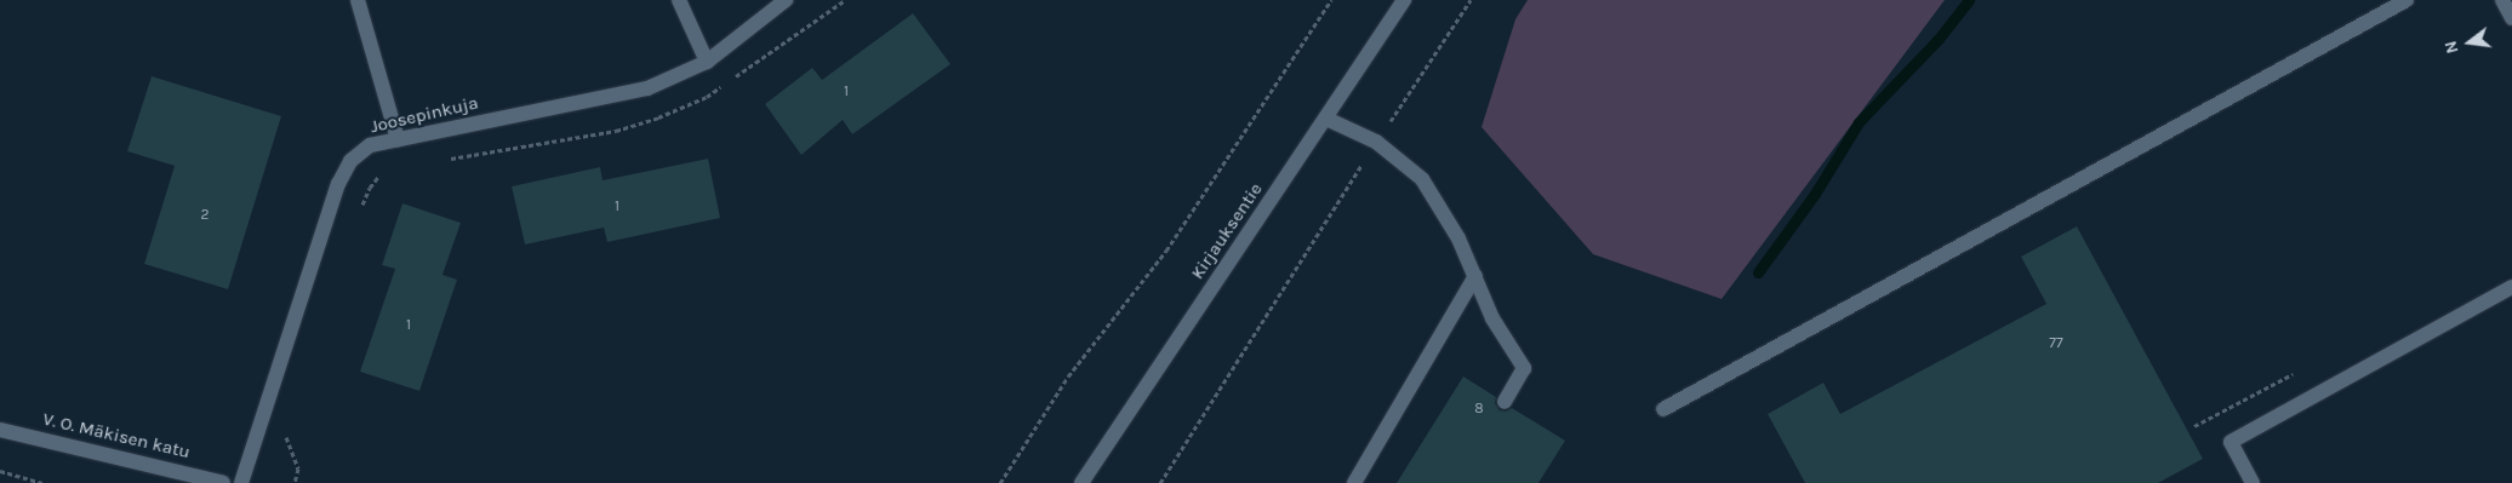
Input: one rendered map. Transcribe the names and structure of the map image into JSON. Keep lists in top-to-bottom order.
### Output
{
  "streets": {
    "street": ["Joosepinkuja", "Kirjauksentie", "V. O. Mäkisen katu"]
  },
  "house_numbers": [
    "1",
    "1",
    "2",
    "1",
    "77",
    "8"
  ],
  "north": "left"
}
